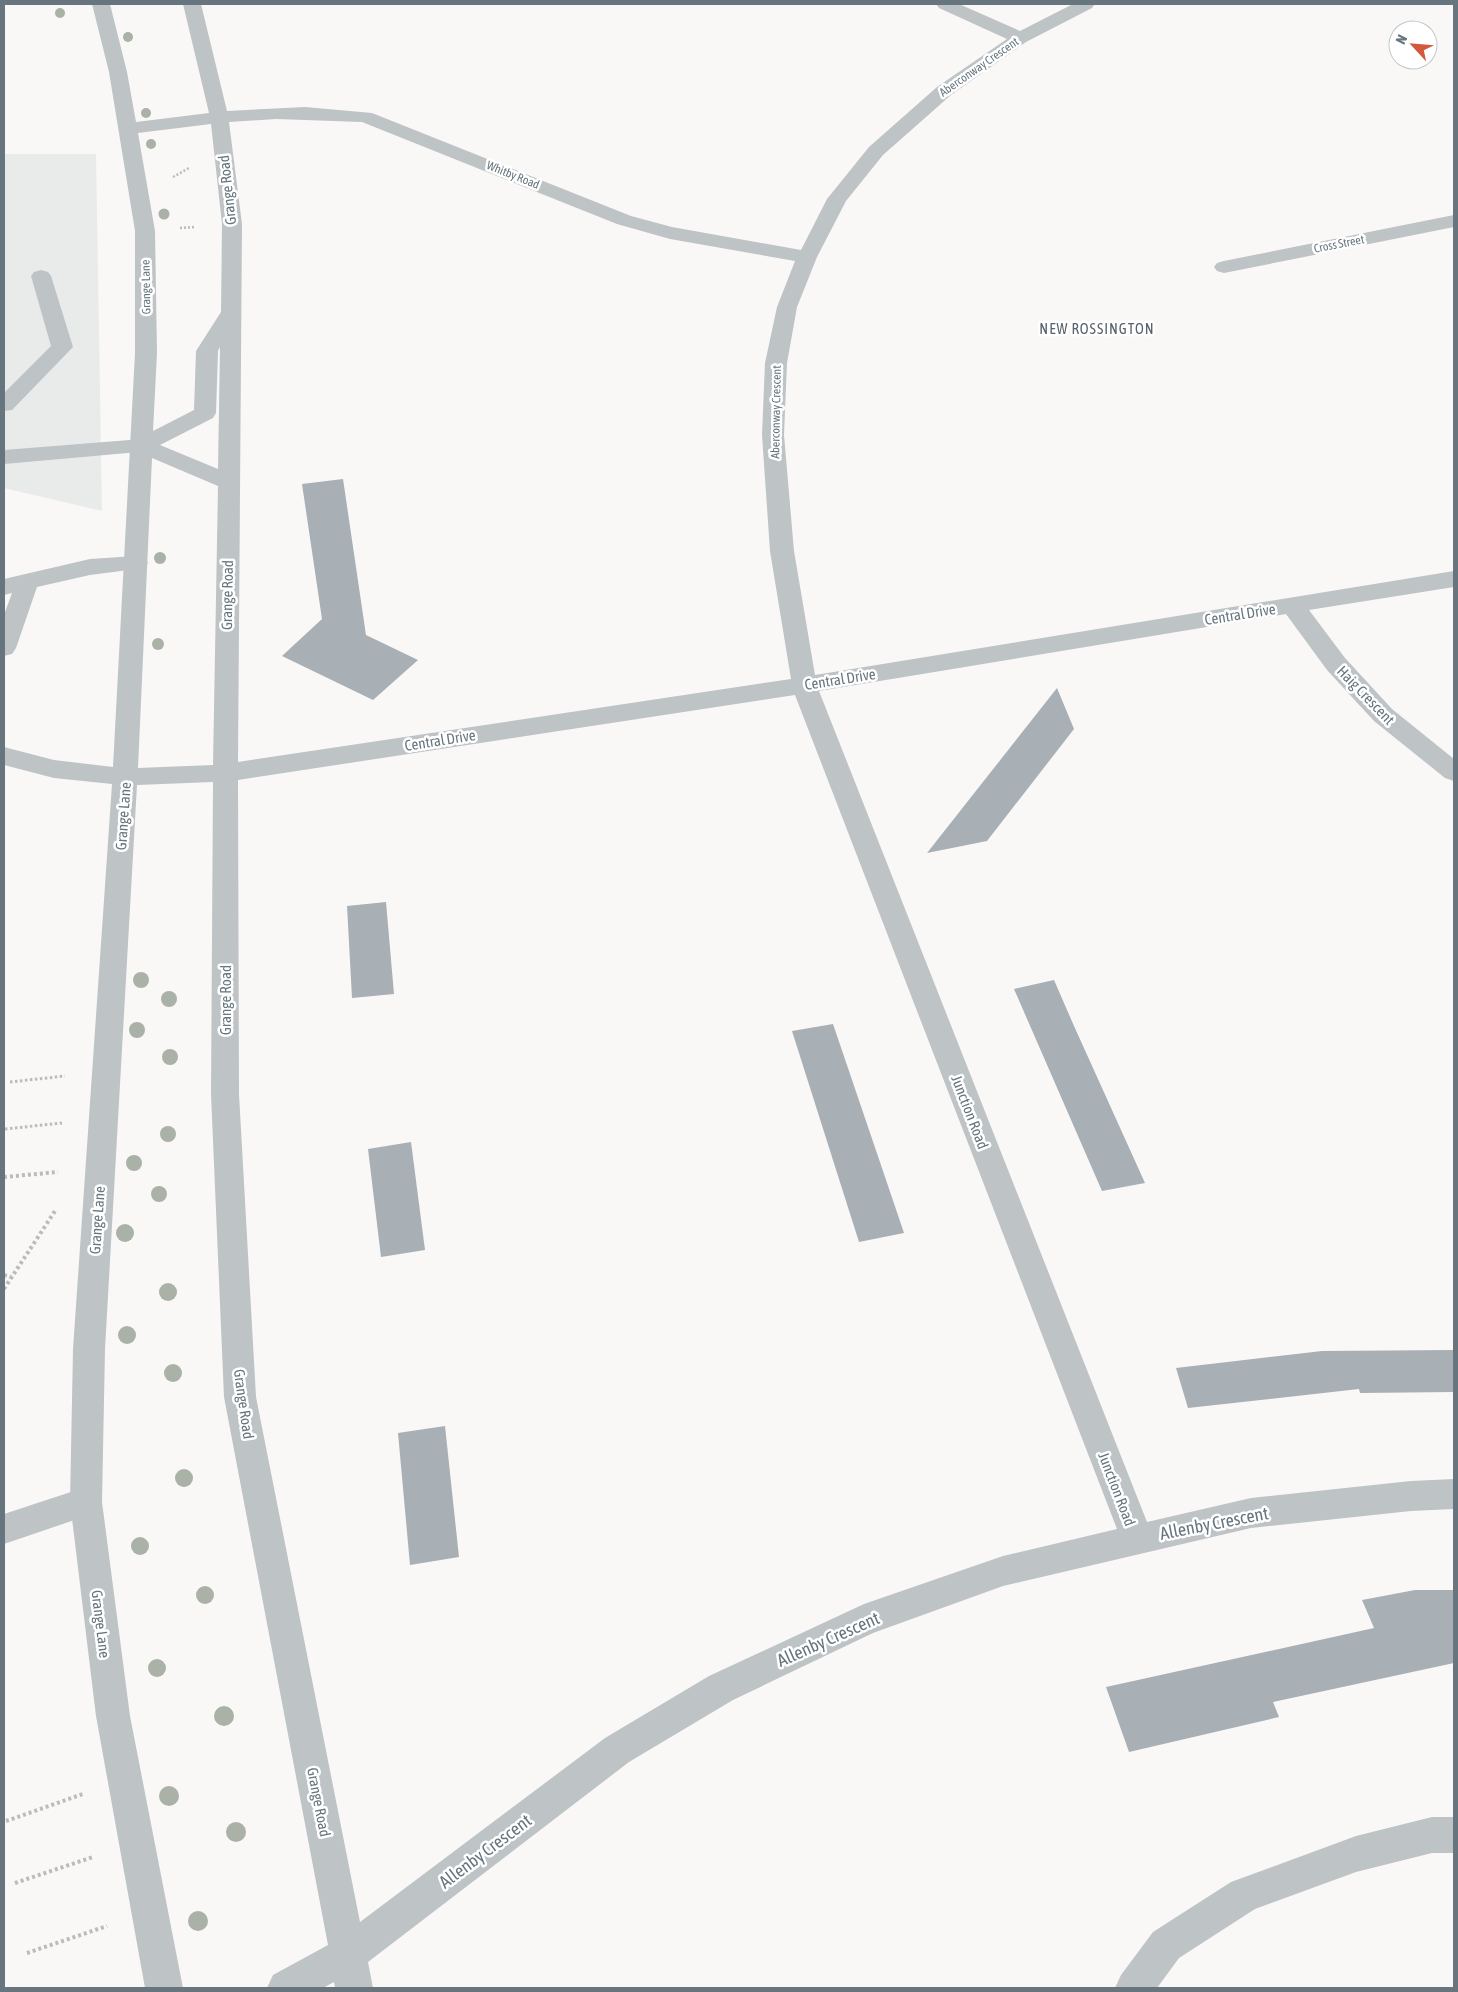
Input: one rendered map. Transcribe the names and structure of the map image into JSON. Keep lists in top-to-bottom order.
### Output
{
  "streets": {
    "street": [
      "Aberconway Crescent",
      "Whitby Road",
      "Grange Road",
      "Cross Street",
      "Grange Lane",
      "Central Drive",
      "Haig Crescent",
      "Junction Road",
      "Allenby Crescent"
    ]
  },
  "crossings": [
    ["Aberconway Crescent", "Whitby Road"],
    ["Aberconway Crescent", "Central Drive"],
    ["Aberconway Crescent", "Junction Road"],
    ["Whitby Road", "Grange Road"],
    ["Grange Road", "Central Drive"],
    ["Grange Road", "Allenby Crescent"],
    ["Grange Lane", "Central Drive"],
    ["Central Drive", "Haig Crescent"],
    ["Central Drive", "Junction Road"],
    ["Junction Road", "Allenby Crescent"]
  ],
  "districts": ["NEW ROSSINGTON"],
  "north": "top left"
}
